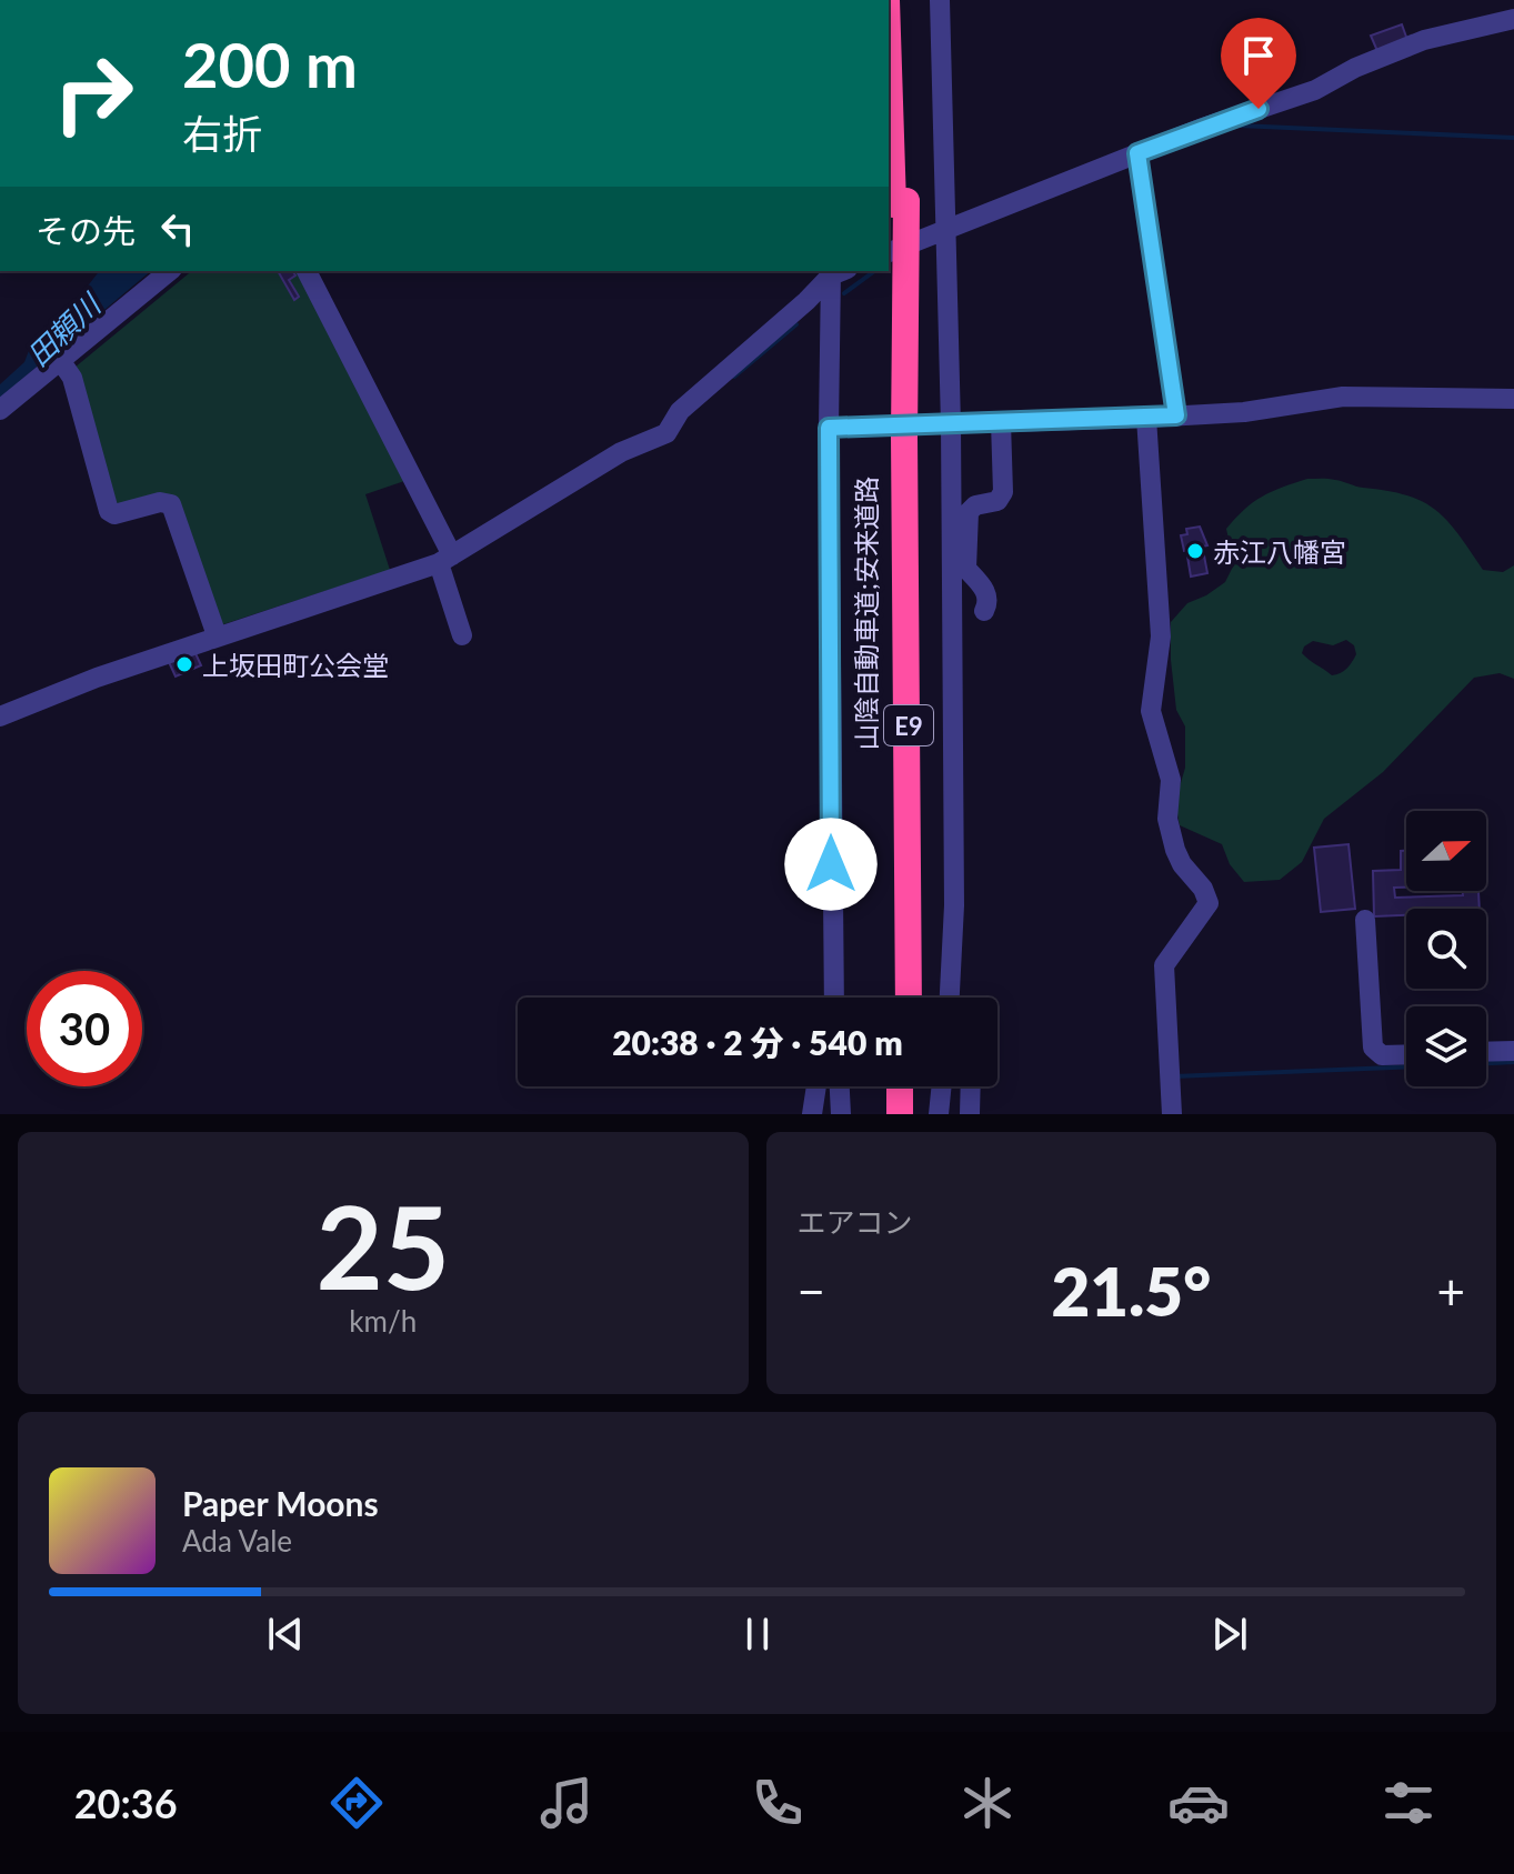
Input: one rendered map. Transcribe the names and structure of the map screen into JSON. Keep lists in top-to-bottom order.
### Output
{
  "streets": {
    "highway": ["山陰自動車道;安来道路", "E9"]
  },
  "water": ["田頼川"],
  "places": ["赤江八幡宮", "上坂田町公会堂"],
  "north": "right",
  "page": {
    "turn": ["200 m", "右折"],
    "then": "その先",
    "limit": "30",
    "trip": "20:38 · 2 分 · 540 m",
    "tile": [
      ["25", "km/h"],
      "エアコン"
    ],
    "heat": ["−", "21.5°", "+"],
    "song": ["Paper Moons", "Ada Vale"],
    "tabs": "20:36"
  }
}
